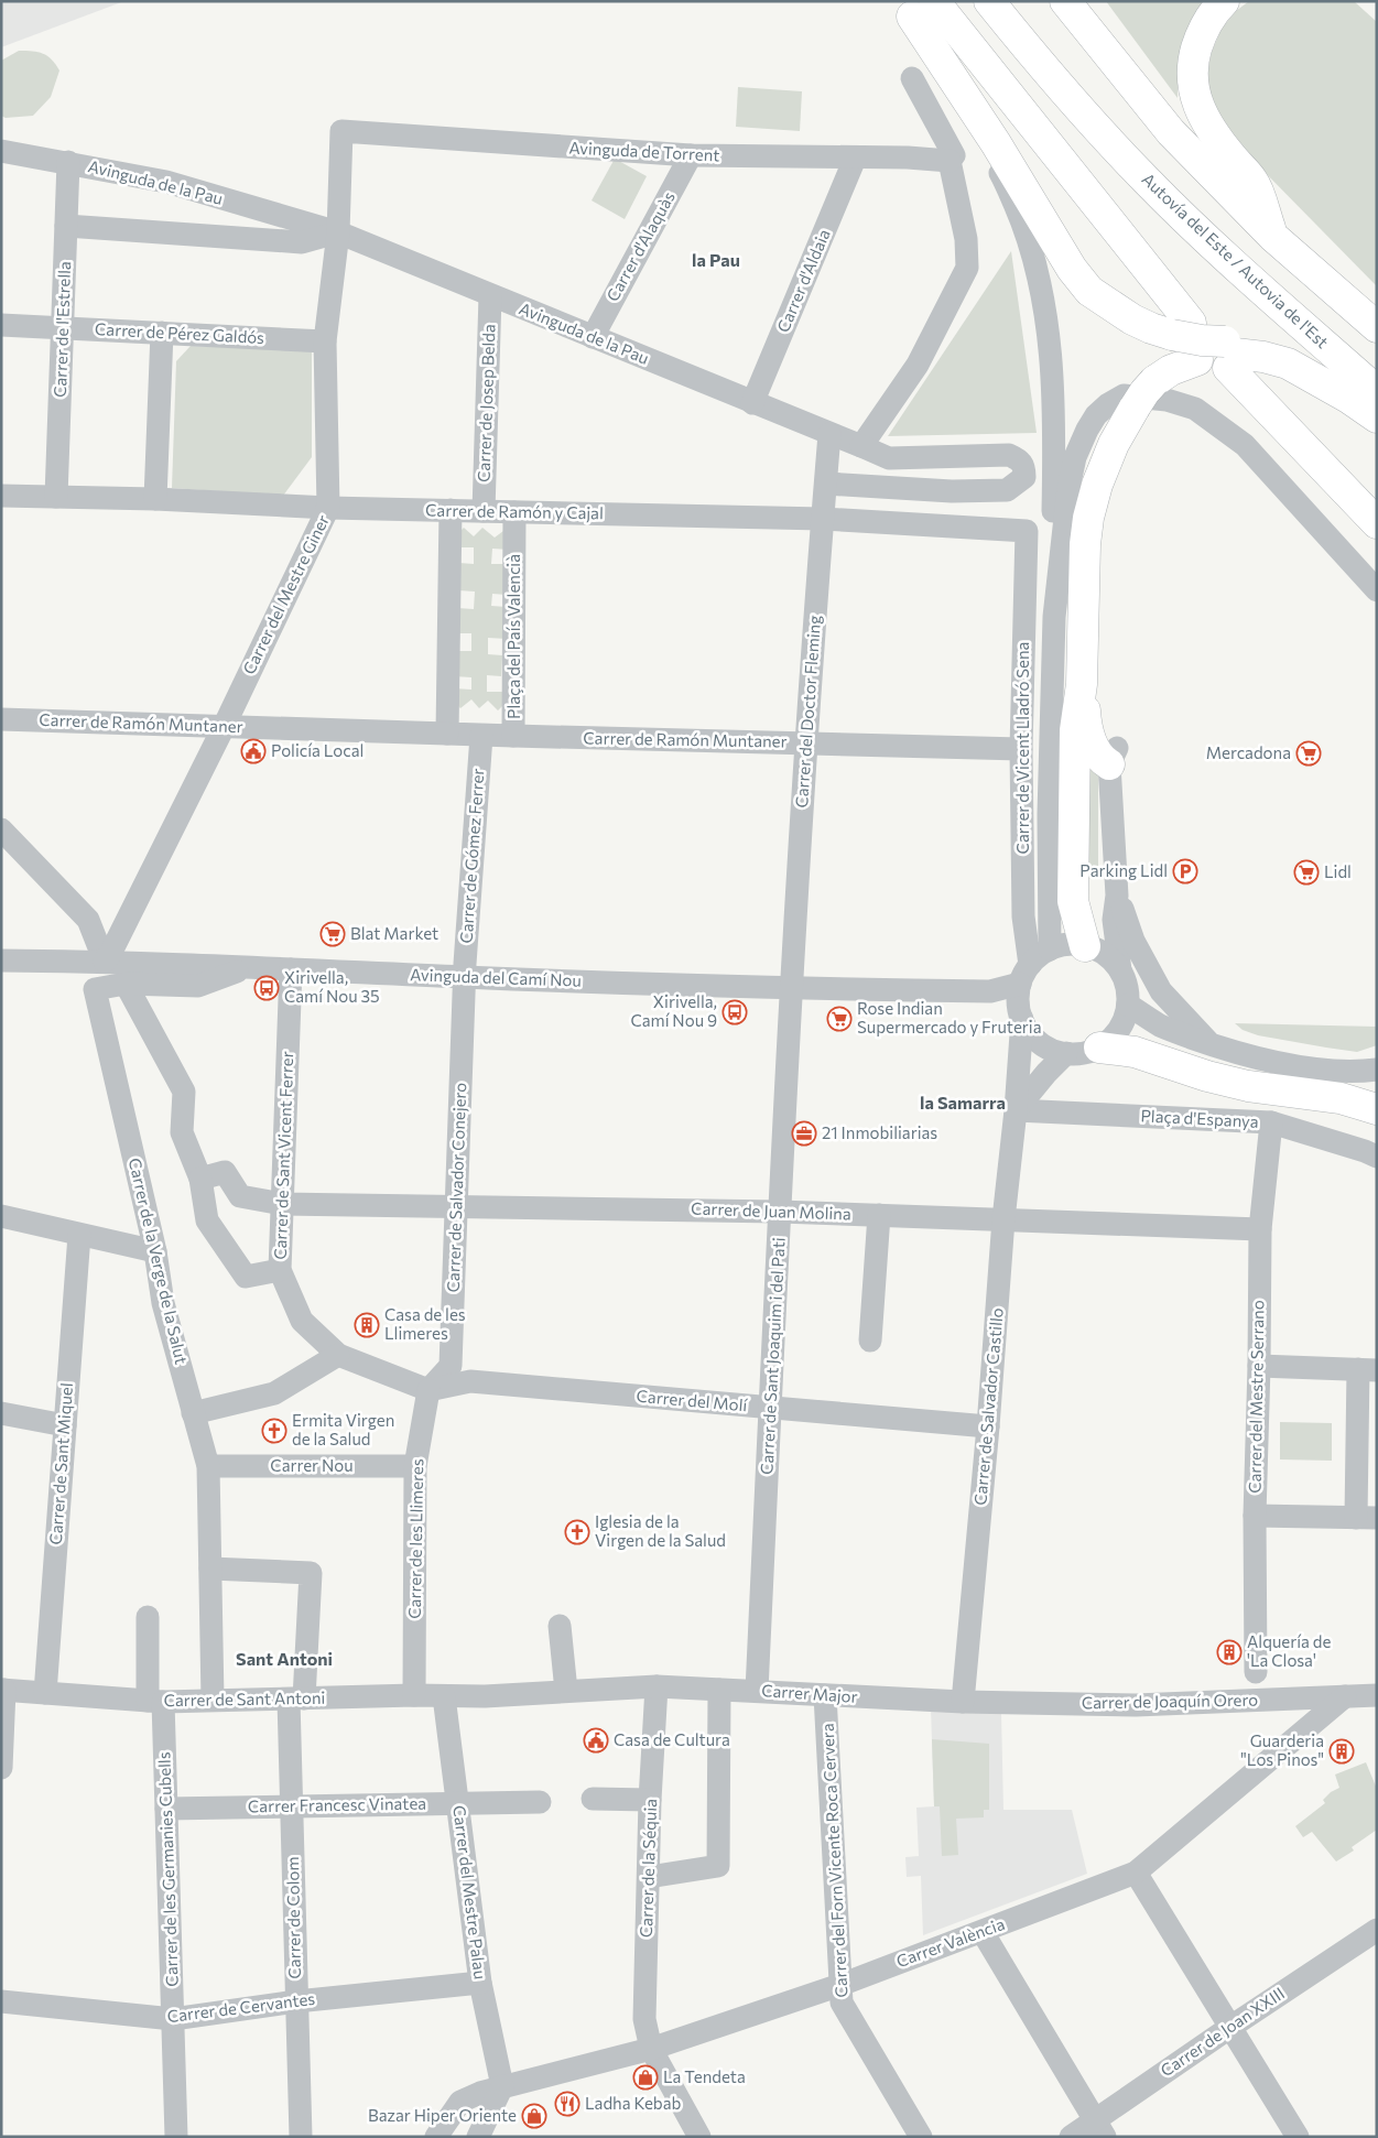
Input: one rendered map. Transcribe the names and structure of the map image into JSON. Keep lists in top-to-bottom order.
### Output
{
  "streets": {
    "highway": ["Autovía del Este / Autovia de l'Est"],
    "street": [
      "Avinguda de Torrent",
      "Avinguda de la Pau",
      "Carrer d'Alaquàs",
      "Carrer d'Aldaia",
      "Carrer de l'Estrella",
      "Carrer de Pérez Galdós",
      "Carrer de Josep Belda",
      "Carrer de Ramón y Cajal",
      "Carrer del Mestre Giner",
      "Plaça del País Valencià",
      "Carrer del Doctor Fleming",
      "Carrer de Ramón Muntaner",
      "Carrer de Vicent Lladró Sena",
      "Carrer de Gómez Ferrer",
      "Avinguda del Camí Nou",
      "Plaça d'Espanya",
      "Carrer de Sant Vicent Ferrer",
      "Carrer de Salvador Conejero",
      "Carrer de Juan Molina",
      "Carrer de la Verge de la Salut",
      "Carrer de Sant Joaquim i del Pati",
      "Carrer del Mestre Serrano",
      "Carrer del Molí",
      "Carrer de Salvador Castillo",
      "Carrer de Sant Miquel",
      "Carrer Nou",
      "Carrer de les Llimeres",
      "Carrer Major",
      "Carrer de Sant Antoni",
      "Carrer de Joaquín Orero",
      "Carrer Francesc Vinatea",
      "Carrer del Forn Vicente Roca Cervera",
      "Carrer de la Séquia",
      "Carrer de les Germanies Cubells",
      "Carrer del Mestre Palau",
      "Carrer de Colom",
      "Carrer València",
      "Carrer de Cervantes",
      "Carrer de Joan XXIII"
    ]
  },
  "crossings": [
    ["Avinguda de Torrent", "Carrer d'Alaquàs"],
    ["Avinguda de Torrent", "Carrer d'Aldaia"],
    ["Avinguda de Torrent", "Carrer del Mestre Giner"],
    ["Avinguda de la Pau", "Carrer d'Alaquàs"],
    ["Avinguda de la Pau", "Carrer d'Aldaia"],
    ["Avinguda de la Pau", "Carrer de l'Estrella"],
    ["Avinguda de la Pau", "Carrer de Josep Belda"],
    ["Avinguda de la Pau", "Carrer del Mestre Giner"],
    ["Avinguda de la Pau", "Carrer del Doctor Fleming"],
    ["Carrer de l'Estrella", "Carrer de Pérez Galdós"],
    ["Carrer de l'Estrella", "Carrer de Ramón y Cajal"],
    ["Carrer de Pérez Galdós", "Carrer del Mestre Giner"],
    ["Carrer de Josep Belda", "Carrer de Ramón y Cajal"],
    ["Carrer de Ramón y Cajal", "Carrer del Mestre Giner"],
    ["Carrer de Ramón y Cajal", "Plaça del País Valencià"],
    ["Carrer de Ramón y Cajal", "Carrer del Doctor Fleming"],
    ["Carrer de Ramón y Cajal", "Carrer de Vicent Lladró Sena"],
    ["Carrer del Mestre Giner", "Carrer de Ramón Muntaner"],
    ["Carrer del Mestre Giner", "Avinguda del Camí Nou"],
    ["Plaça del País Valencià", "Carrer de Ramón Muntaner"],
    ["Plaça del País Valencià", "Carrer de Gómez Ferrer"],
    ["Carrer del Doctor Fleming", "Carrer de Ramón Muntaner"],
    ["Carrer del Doctor Fleming", "Avinguda del Camí Nou"],
    ["Carrer del Doctor Fleming", "Carrer de Sant Joaquim i del Pati"],
    ["Carrer de Ramón Muntaner", "Carrer de Vicent Lladró Sena"],
    ["Carrer de Vicent Lladró Sena", "Avinguda del Camí Nou"],
    ["Carrer de Vicent Lladró Sena", "Carrer de Salvador Castillo"],
    ["Carrer de Gómez Ferrer", "Avinguda del Camí Nou"],
    ["Carrer de Gómez Ferrer", "Carrer de Salvador Conejero"],
    ["Avinguda del Camí Nou", "Carrer de Sant Vicent Ferrer"],
    ["Avinguda del Camí Nou", "Carrer de Salvador Conejero"],
    ["Avinguda del Camí Nou", "Carrer de Sant Joaquim i del Pati"],
    ["Avinguda del Camí Nou", "Carrer de Salvador Castillo"],
    ["Plaça d'Espanya", "Carrer del Mestre Serrano"],
    ["Plaça d'Espanya", "Carrer de Salvador Castillo"],
    ["Carrer de Sant Vicent Ferrer", "Carrer de Juan Molina"],
    ["Carrer de Salvador Conejero", "Carrer de Juan Molina"],
    ["Carrer de Salvador Conejero", "Carrer del Molí"],
    ["Carrer de Salvador Conejero", "Carrer de les Llimeres"],
    ["Carrer de Juan Molina", "Carrer de Sant Joaquim i del Pati"],
    ["Carrer de Juan Molina", "Carrer del Mestre Serrano"],
    ["Carrer de Juan Molina", "Carrer de Salvador Castillo"],
    ["Carrer de la Verge de la Salut", "Carrer Nou"],
    ["Carrer de la Verge de la Salut", "Carrer de Sant Antoni"],
    ["Carrer de la Verge de la Salut", "Carrer de Colom"],
    ["Carrer de Sant Joaquim i del Pati", "Carrer del Molí"],
    ["Carrer de Sant Joaquim i del Pati", "Carrer Major"],
    ["Carrer del Molí", "Carrer de Salvador Castillo"],
    ["Carrer del Molí", "Carrer de les Llimeres"],
    ["Carrer de Salvador Castillo", "Carrer Major"],
    ["Carrer de Salvador Castillo", "Carrer de Joaquín Orero"],
    ["Carrer de Sant Miquel", "Carrer de Sant Antoni"],
    ["Carrer Nou", "Carrer de les Llimeres"],
    ["Carrer de les Llimeres", "Carrer de Sant Antoni"],
    ["Carrer Major", "Carrer de Sant Antoni"],
    ["Carrer Major", "Carrer de Joaquín Orero"],
    ["Carrer Major", "Carrer del Forn Vicente Roca Cervera"],
    ["Carrer Major", "Carrer de la Séquia"],
    ["Carrer de Sant Antoni", "Carrer de les Germanies Cubells"],
    ["Carrer de Sant Antoni", "Carrer del Mestre Palau"],
    ["Carrer de Sant Antoni", "Carrer de Colom"],
    ["Carrer de Joaquín Orero", "Carrer València"],
    ["Carrer Francesc Vinatea", "Carrer de les Germanies Cubells"],
    ["Carrer Francesc Vinatea", "Carrer del Mestre Palau"],
    ["Carrer Francesc Vinatea", "Carrer de Colom"],
    ["Carrer del Forn Vicente Roca Cervera", "Carrer València"],
    ["Carrer de la Séquia", "Carrer València"],
    ["Carrer de les Germanies Cubells", "Carrer de Cervantes"],
    ["Carrer del Mestre Palau", "Carrer València"],
    ["Carrer del Mestre Palau", "Carrer de Cervantes"],
    ["Carrer de Colom", "Carrer de Cervantes"]
  ],
  "districts": ["la Pau", "la Samarra", "Sant Antoni"],
  "places": {
    "public building": ["Policía Local", "Casa de Cultura"],
    "supermarket": [
      "Mercadona",
      "Lidl",
      "Blat Market",
      "Rose Indian Supermercado y Fruteria"
    ],
    "parking": ["Parking Lidl"],
    "bus stop": ["Xirivella, Camí Nou 35", "Xirivella, Camí Nou 9"],
    "office": ["21 Inmobiliarias"],
    "building": ["Casa de les Llimeres", "Alquería de 'La Closa'", "Guarderia \"Los Pinos\""],
    "church": ["Ermita Virgen de la Salud", "Iglesia de la Virgen de la Salud"],
    "shop": ["La Tendeta", "Bazar Hiper Oriente"],
    "restaurant": ["Ladha Kebab"]
  }
}
